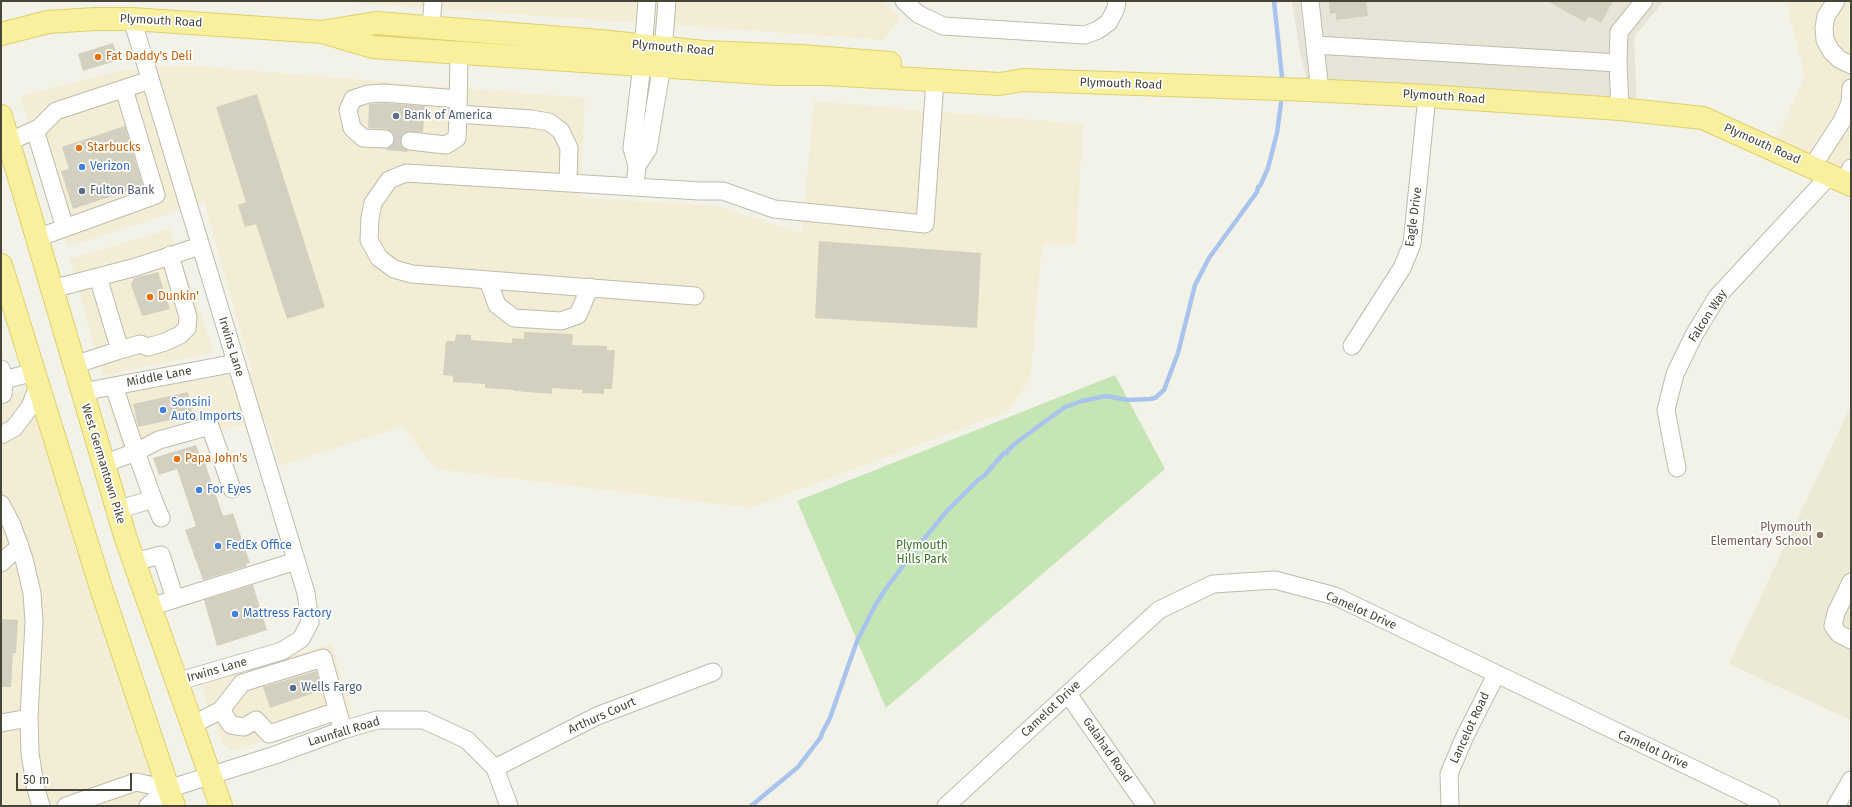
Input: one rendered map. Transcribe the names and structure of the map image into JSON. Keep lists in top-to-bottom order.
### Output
{
  "streets": {
    "main road": ["Plymouth Road", "West Germantown Pike"],
    "street": [
      "Eagle Drive",
      "Falcon Way",
      "Irwins Lane",
      "Middle Lane",
      "Camelot Drive",
      "Arthurs Court",
      "Lancelot Road",
      "Launfall Road",
      "Galahad Road"
    ]
  },
  "crossings": [
    ["Plymouth Road", "Eagle Drive"],
    ["Plymouth Road", "Falcon Way"],
    ["Plymouth Road", "Irwins Lane"],
    ["Irwins Lane", "Middle Lane"],
    ["Irwins Lane", "West Germantown Pike"],
    ["Middle Lane", "West Germantown Pike"],
    ["West Germantown Pike", "Launfall Road"],
    ["Camelot Drive", "Lancelot Road"],
    ["Camelot Drive", "Galahad Road"],
    ["Arthurs Court", "Launfall Road"]
  ],
  "parks": ["Plymouth Hills Park"],
  "places": [
    "Fat Daddy's Deli",
    "Bank of America",
    "Starbucks",
    "Verizon",
    "Fulton Bank",
    "Dunkin'",
    "Sonsini Auto Imports",
    "Papa John's",
    "For Eyes",
    "Plymouth Elementary School",
    "FedEx Office",
    "Mattress Factory",
    "Wells Fargo"
  ],
  "scale_bar": "50 m"
}
